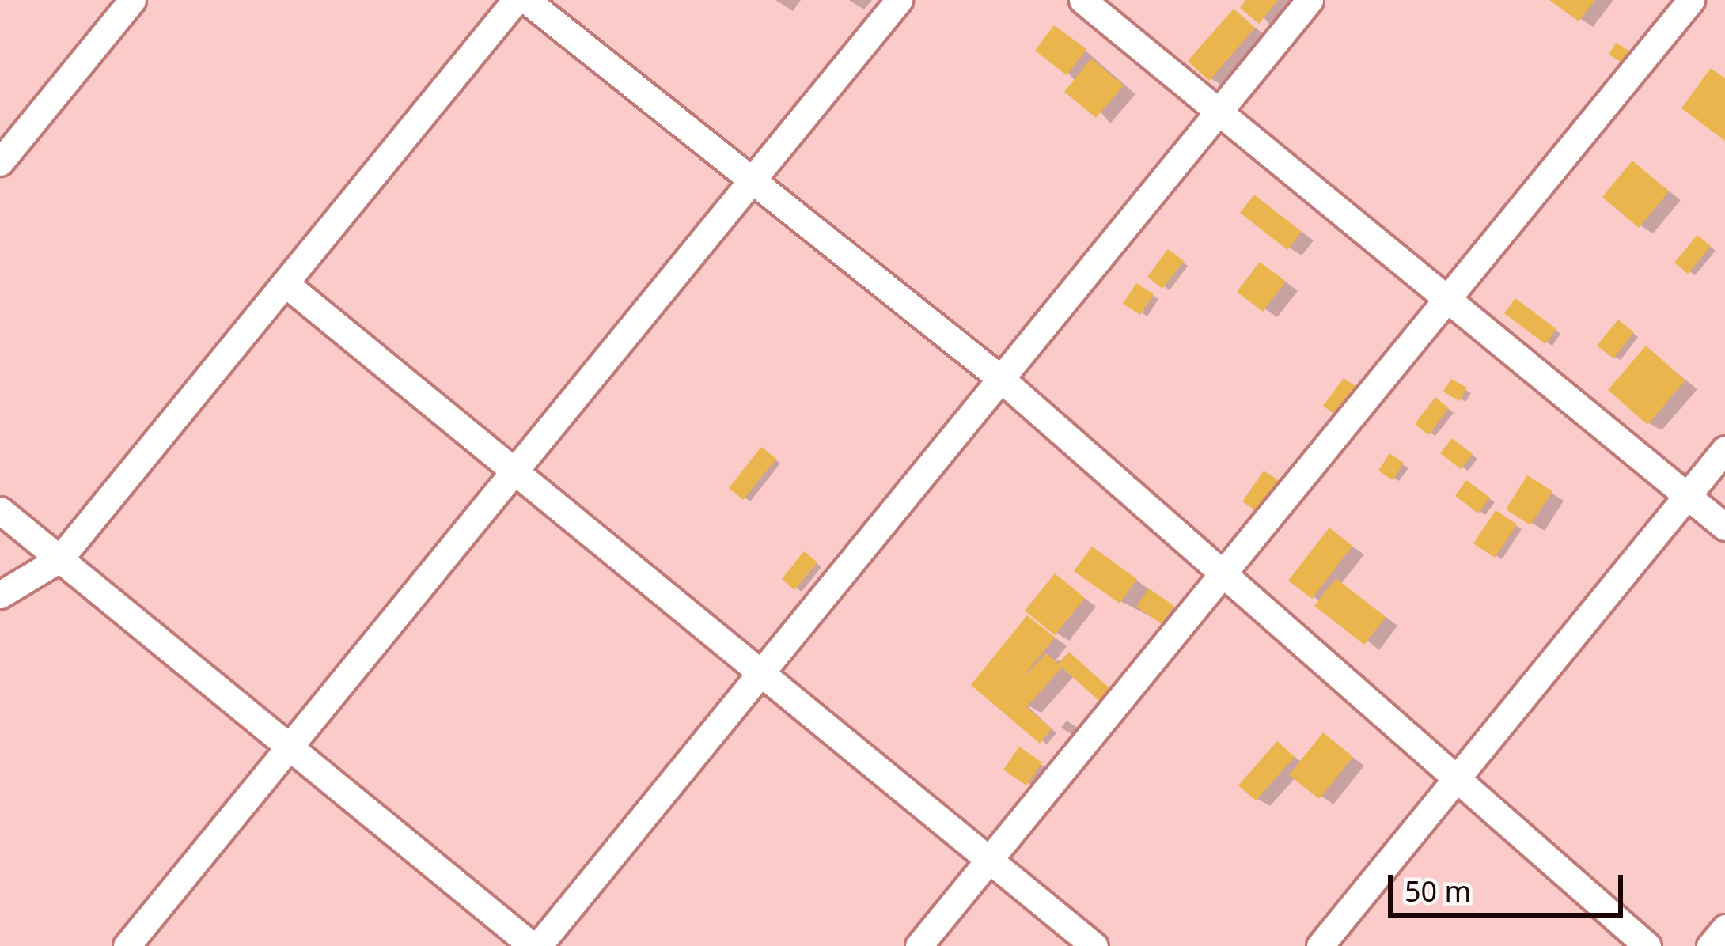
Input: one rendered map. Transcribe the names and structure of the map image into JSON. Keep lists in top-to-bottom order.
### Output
{
  "scale_bar": "50 m"
}
